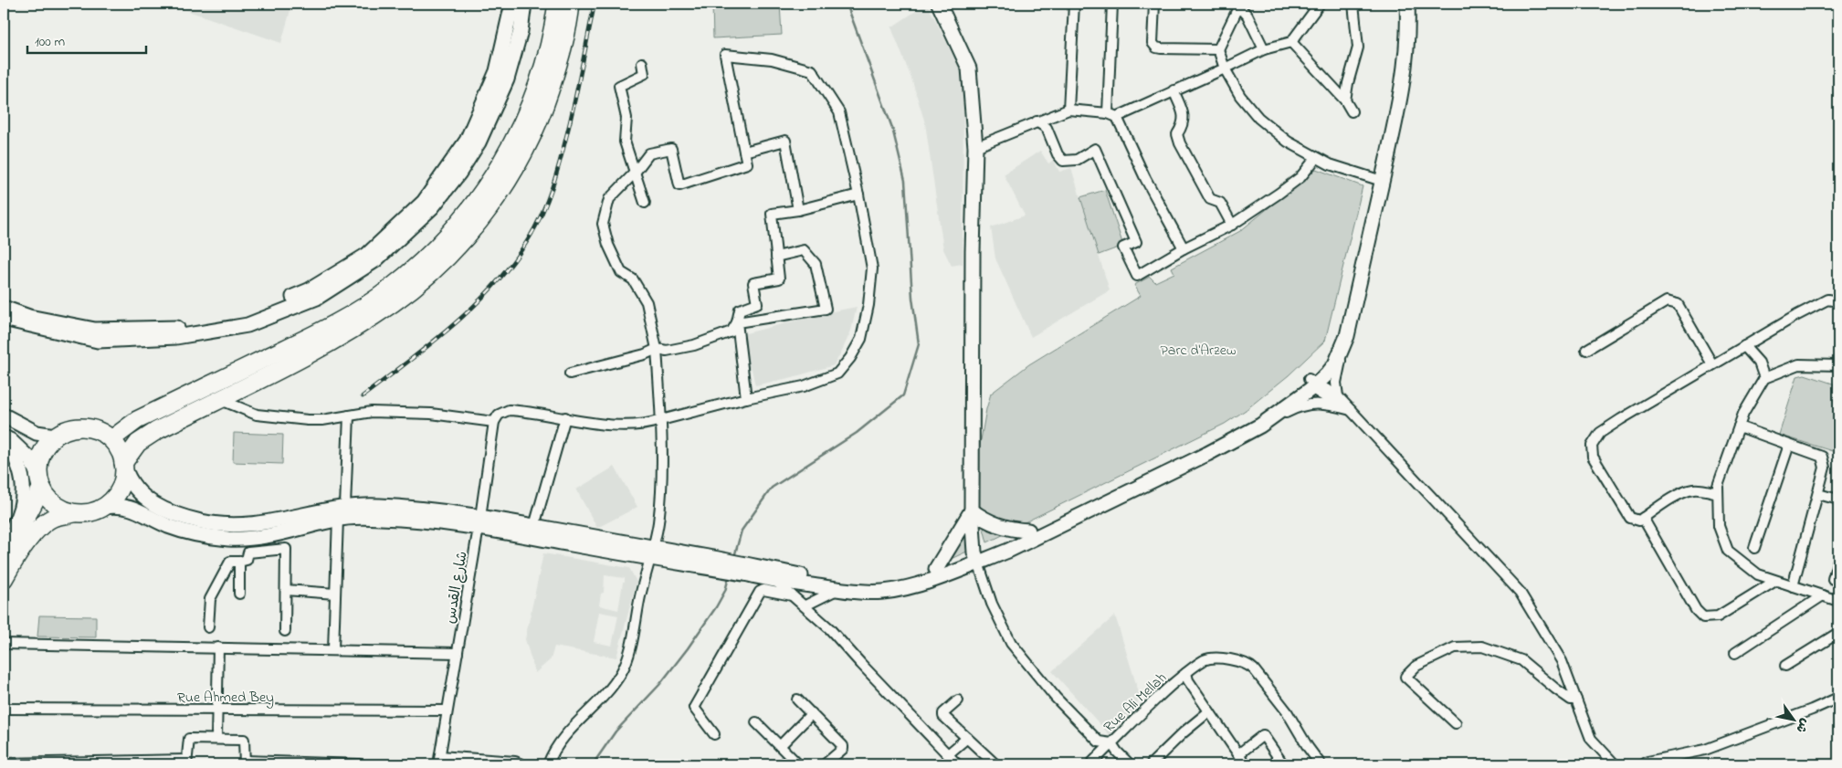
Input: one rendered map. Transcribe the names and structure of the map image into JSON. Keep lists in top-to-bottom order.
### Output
{
  "streets": {
    "street": ["شارع القدس", "Rue Ahmed Bey", "Rue Ali Mellah"]
  },
  "crossings": [
    ["شارع القدس", "Rue Ahmed Bey"]
  ],
  "parks": ["Parc d'Arzew"],
  "scale_bar": "100 m",
  "north": "bottom right"
}
